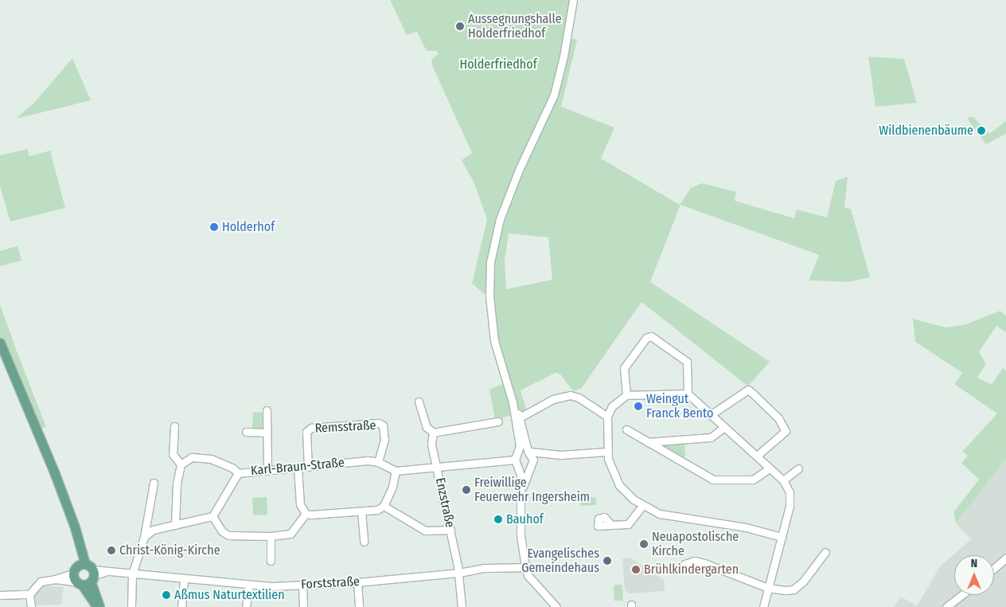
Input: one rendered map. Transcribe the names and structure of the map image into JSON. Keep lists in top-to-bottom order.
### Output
{
  "streets": {
    "street": [
      "Remsstraße",
      "Karl-Braun-Straße",
      "Enzstraße",
      "Forststraße"
    ]
  },
  "crossings": [
    ["Remsstraße", "Karl-Braun-Straße"],
    ["Enzstraße", "Forststraße"]
  ],
  "parks": ["Holderfriedhof"],
  "places": [
    "Aussegnungshalle Holderfriedhof",
    "Wildbienenbäume",
    "Holderhof",
    "Weingut Franck Bento",
    "Freiwillige Feuerwehr Ingersheim",
    "Bauhof",
    "Neuapostolische Kirche",
    "Christ-König-Kirche",
    "Evangelisches Gemeindehaus",
    "Brühlkindergarten",
    "Aßmus Naturtextilien"
  ],
  "north": "top"
}
